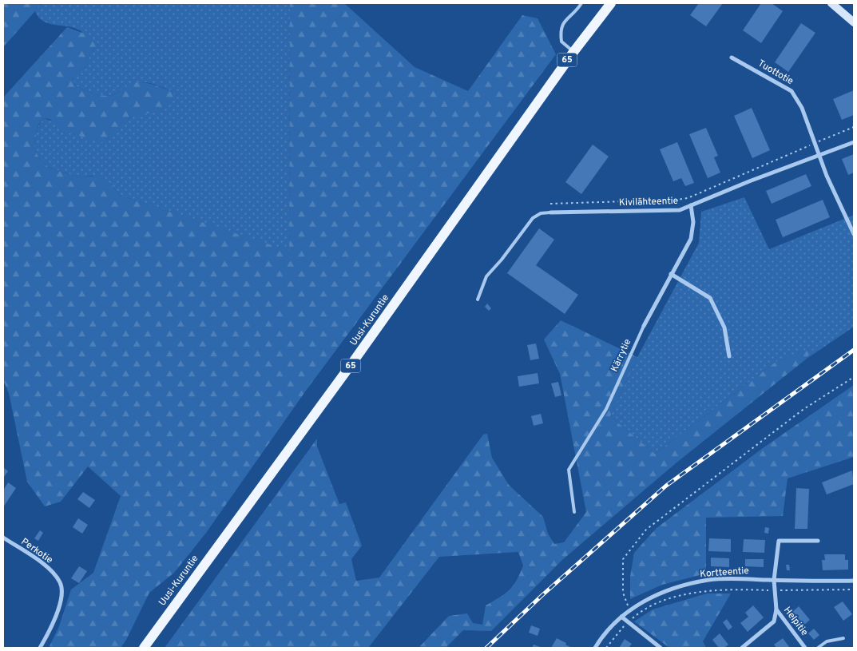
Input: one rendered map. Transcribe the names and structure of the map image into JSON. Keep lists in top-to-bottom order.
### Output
{
  "streets": {
    "main road": ["65", "Uusi-Kuruntie"],
    "street": [
      "Tuottotie",
      "Kivilähteentie",
      "Kärrytie",
      "Perkotie",
      "Kortteentie",
      "Helpitie"
    ]
  },
  "crossings": [
    ["Tuottotie", "Kivilähteentie"],
    ["Kivilähteentie", "Kärrytie"],
    ["Kortteentie", "Helpitie"]
  ]
}
